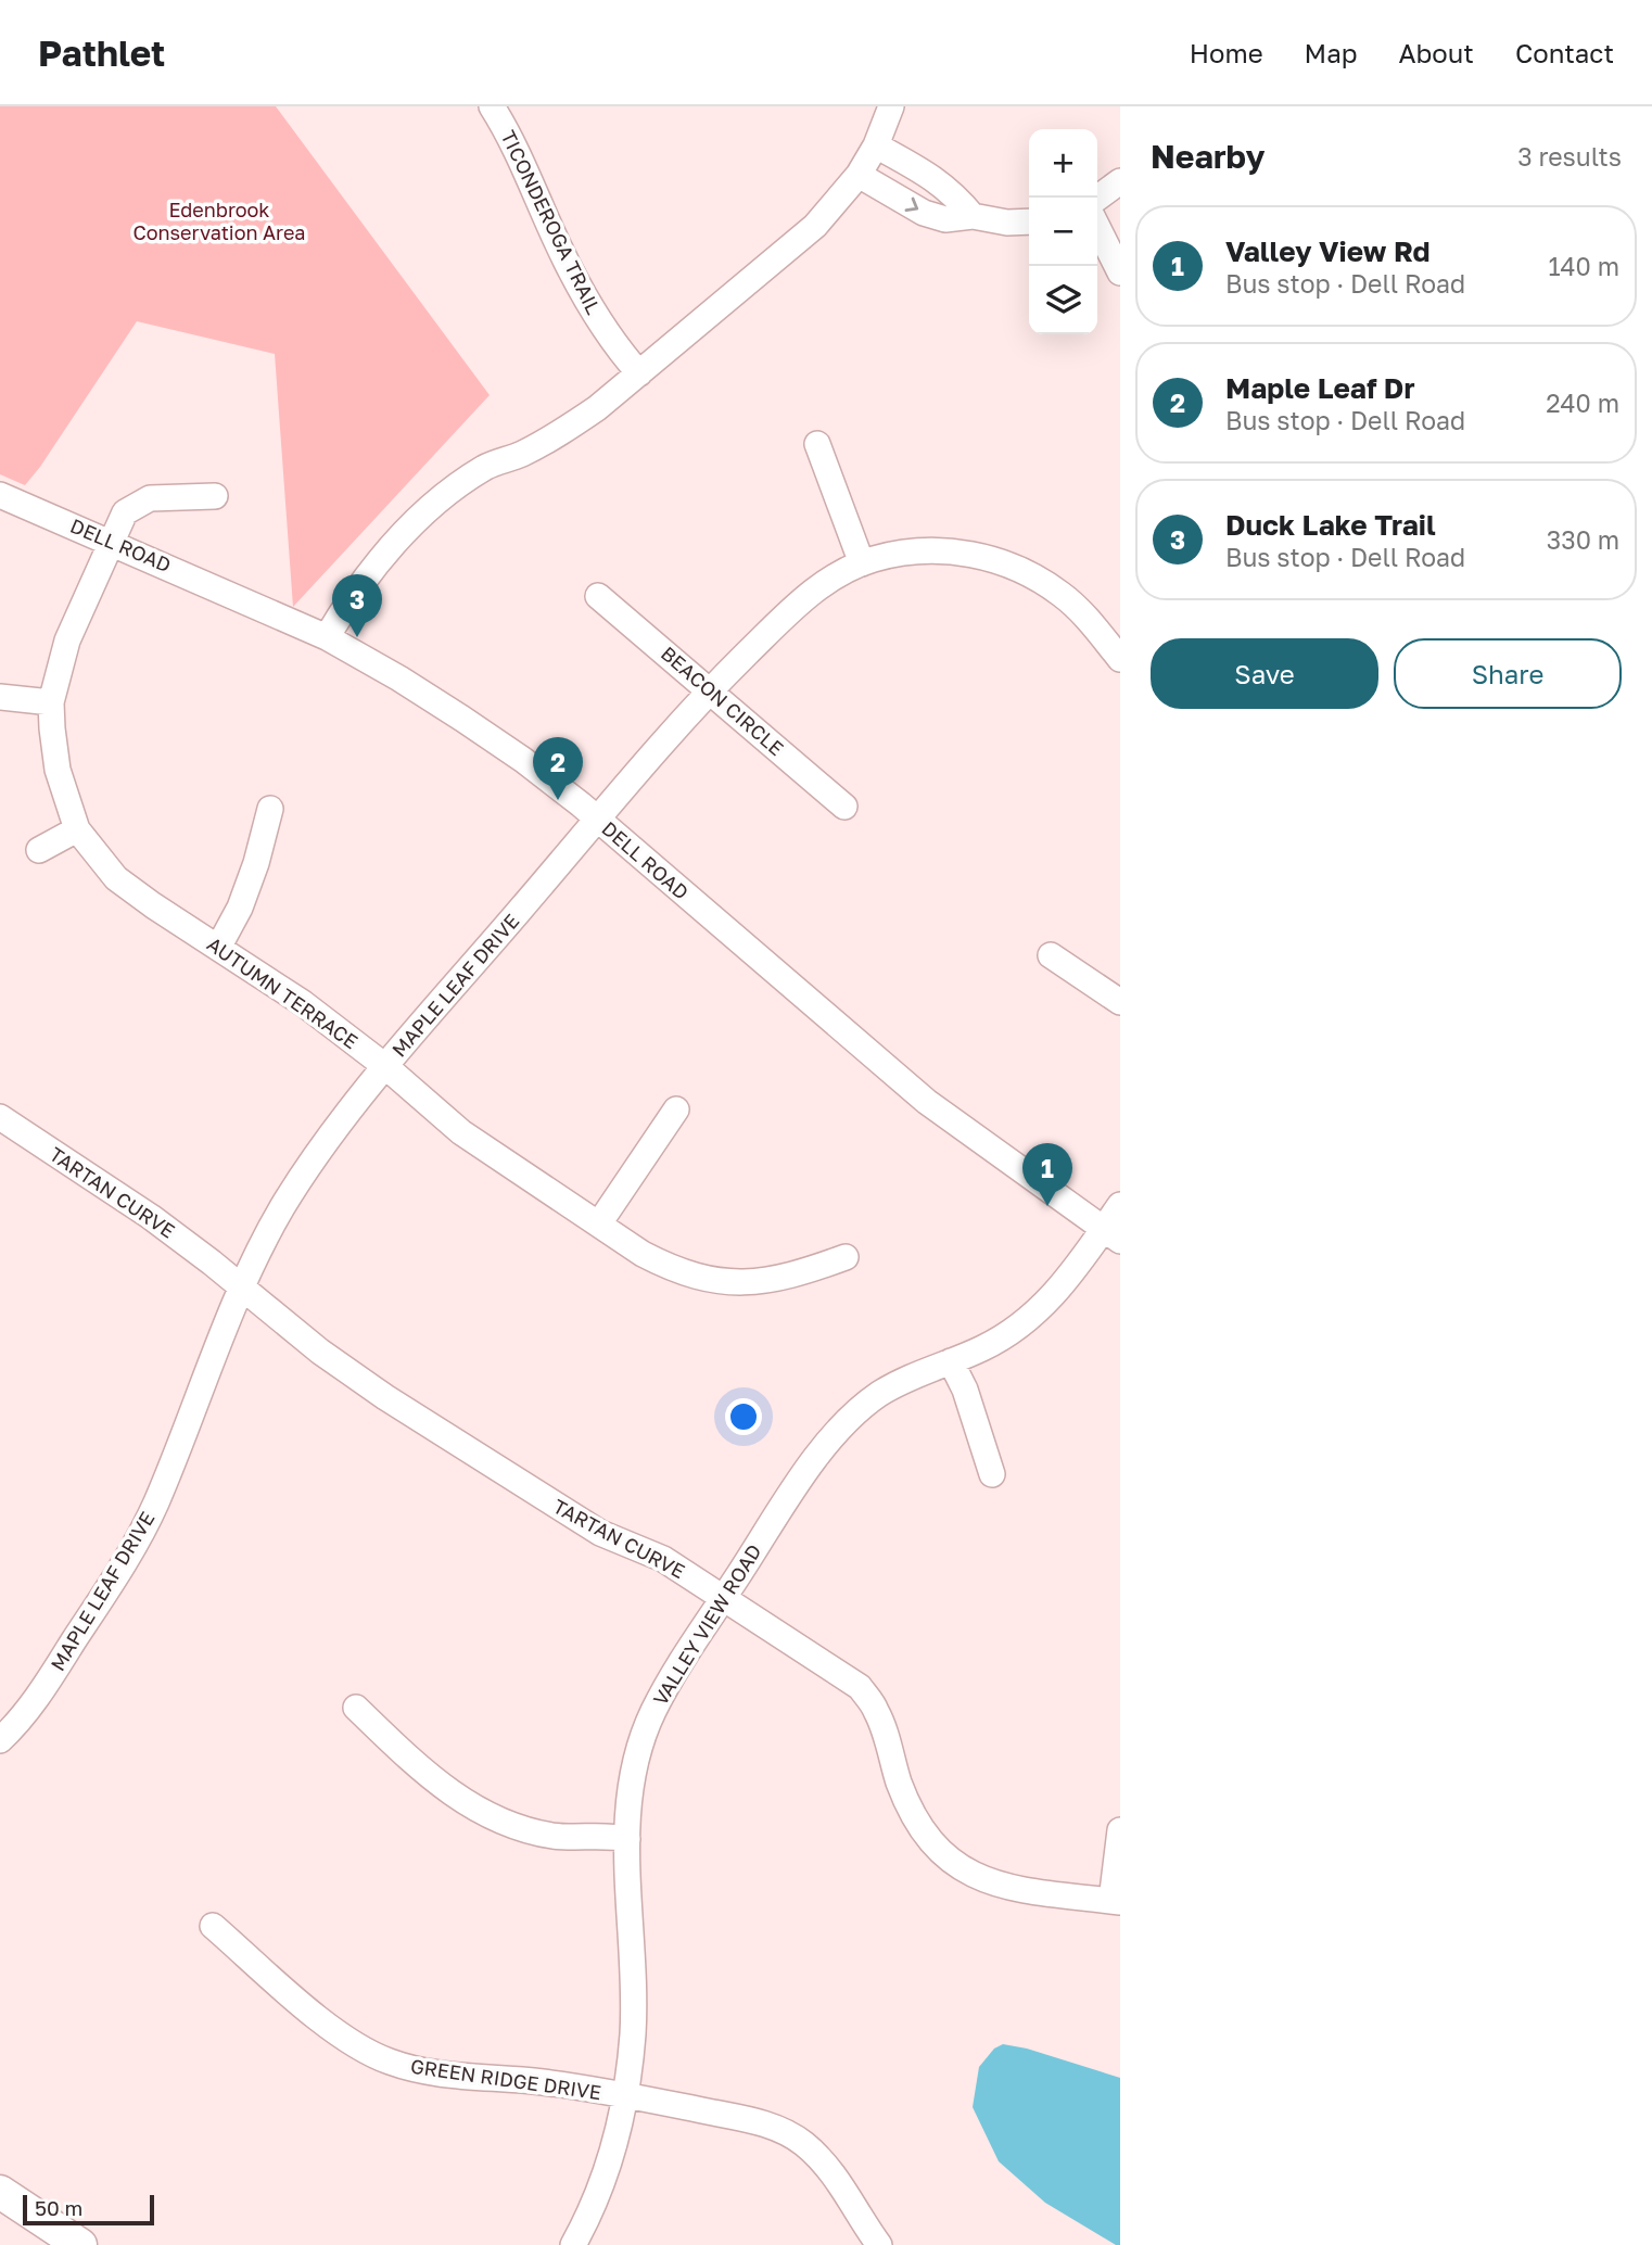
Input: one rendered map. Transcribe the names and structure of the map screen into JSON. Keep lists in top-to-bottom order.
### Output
{
  "streets": {
    "street": [
      "TICONDEROGA TRAIL",
      "DELL ROAD",
      "BEACON CIRCLE",
      "MAPLE LEAF DRIVE",
      "AUTUMN TERRACE",
      "TARTAN CURVE",
      "VALLEY VIEW ROAD",
      "GREEN RIDGE DRIVE"
    ]
  },
  "crossings": [
    ["DELL ROAD", "MAPLE LEAF DRIVE"],
    ["DELL ROAD", "AUTUMN TERRACE"],
    ["DELL ROAD", "VALLEY VIEW ROAD"],
    ["BEACON CIRCLE", "MAPLE LEAF DRIVE"],
    ["MAPLE LEAF DRIVE", "AUTUMN TERRACE"],
    ["MAPLE LEAF DRIVE", "TARTAN CURVE"],
    ["TARTAN CURVE", "VALLEY VIEW ROAD"],
    ["VALLEY VIEW ROAD", "GREEN RIDGE DRIVE"]
  ],
  "parks": ["Edenbrook Conservation Area"],
  "scale_bar": "50 m",
  "page": {
    "header": "Pathlet",
    "nav": [
      "Home",
      "Map",
      "About",
      "Contact"
    ],
    "heading": ["Nearby", "3 results"],
    "map_buttons": ["+", "−"],
    "list": [
      {
        "mark": "1",
        "name": "Valley View Rd",
        "note": "Bus stop · Dell Road",
        "value": "140 m"
      },
      {
        "mark": "2",
        "name": "Maple Leaf Dr",
        "note": "Bus stop · Dell Road",
        "value": "240 m"
      },
      {
        "mark": "3",
        "name": "Duck Lake Trail",
        "note": "Bus stop · Dell Road",
        "value": "330 m"
      }
    ],
    "pins": ["3", "2", "1"],
    "buttons": ["Save", "Share"],
    "scale": "50 m"
  }
}
